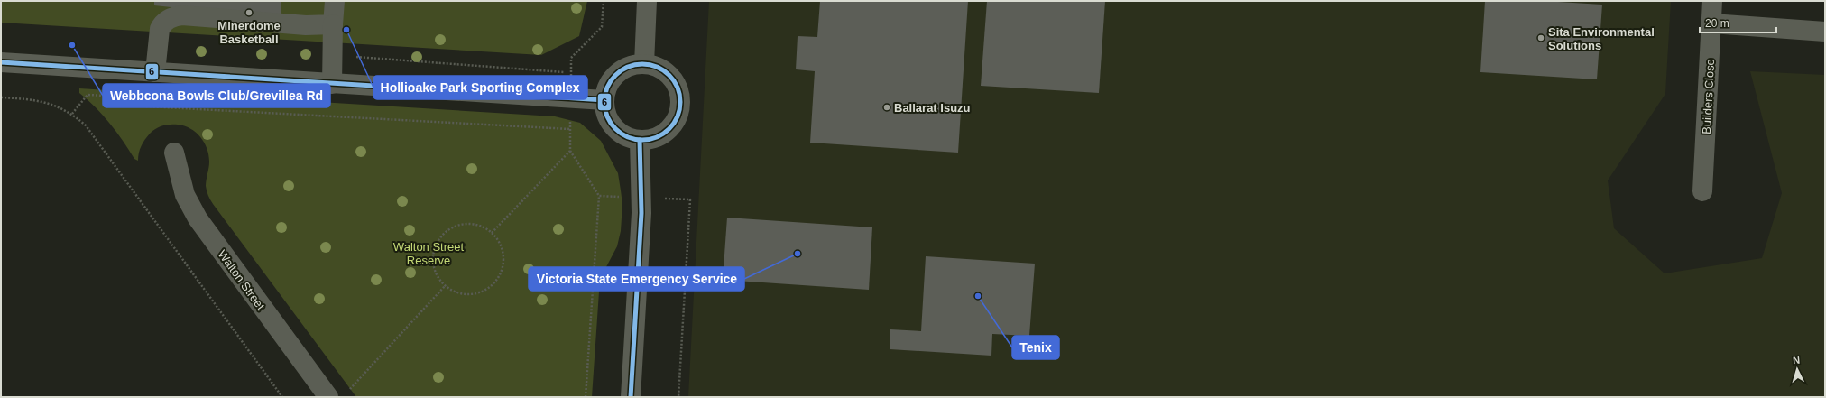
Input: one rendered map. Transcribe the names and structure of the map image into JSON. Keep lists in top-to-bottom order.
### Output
{
  "streets": {
    "street": ["Builders Close", "Walton Street"]
  },
  "parks": ["Walton Street Reserve"],
  "places": [
    "Minerdome Basketball",
    "Hollioake Park Sporting Complex",
    "Sita Environmental Solutions",
    "Webbcona Bowls Club/Grevillea Rd",
    "Ballarat Isuzu",
    "Victoria State Emergency Service",
    "Tenix"
  ],
  "lines": ["transit line 6"],
  "scale_bar": "20 m",
  "north": "top"
}
